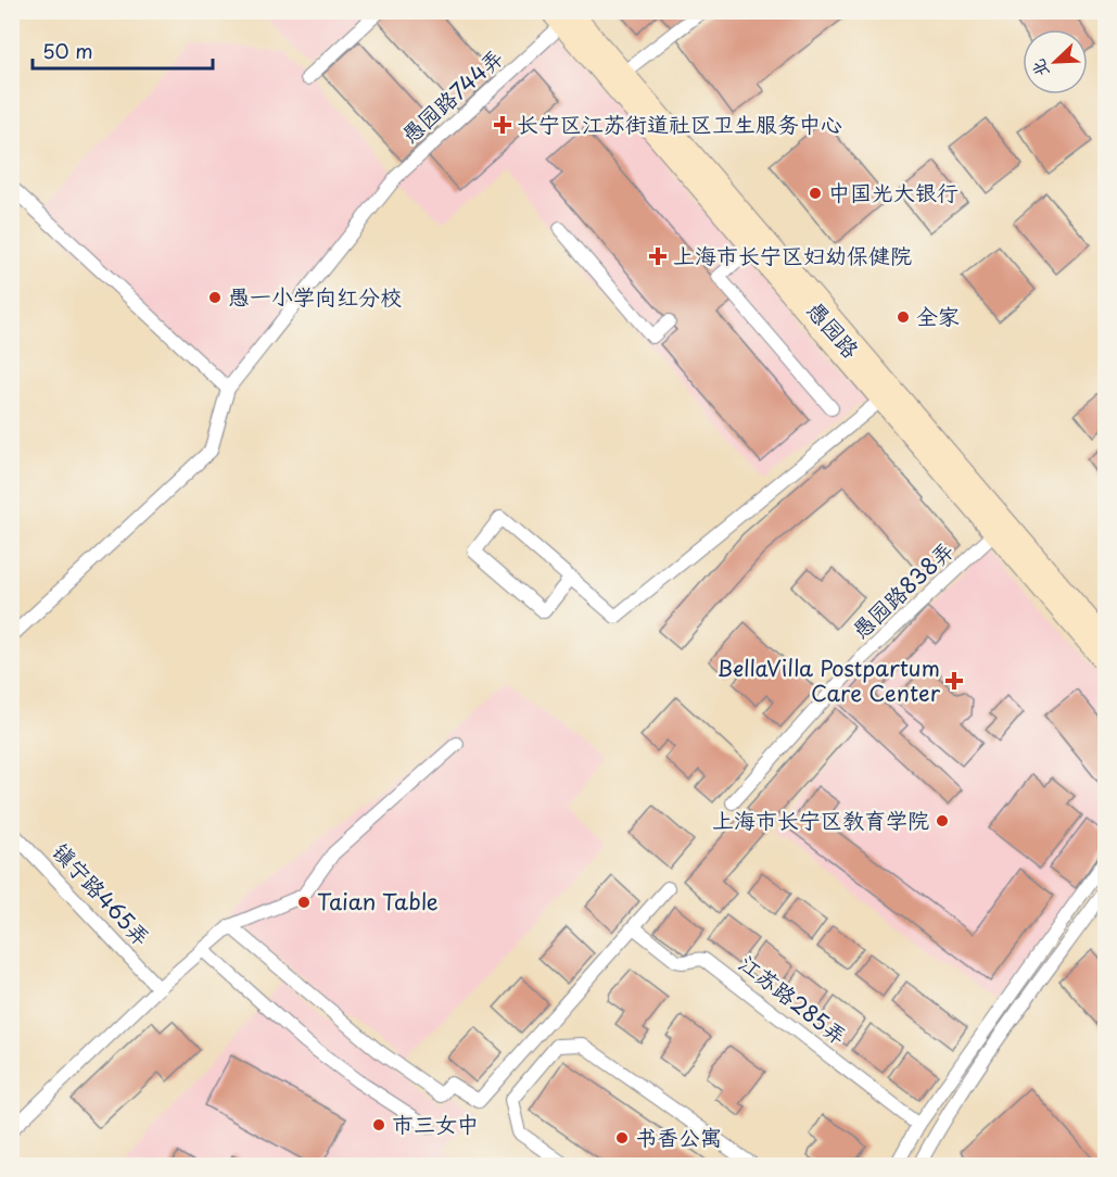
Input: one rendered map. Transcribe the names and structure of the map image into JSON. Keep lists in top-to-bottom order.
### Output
{
  "streets": {
    "main road": ["愚园路"],
    "lane": [
      "愚园路744弄",
      "愚园路838弄",
      "镇宁路465弄",
      "江苏路285弄"
    ]
  },
  "crossings": [
    ["愚园路744弄", "愚园路"],
    ["愚园路", "愚园路838弄"]
  ],
  "places": {
    "health": ["长宁区江苏街道社区卫生服务中心", "上海市长宁区妇幼保健院", "BellaVilla Postpartum Care Center"],
    "other": [
      "中国光大银行",
      "愚一小学向红分校",
      "全家",
      "上海市长宁区教育学院",
      "Taian Table",
      "市三女中",
      "书香公寓"
    ]
  },
  "scale_bar": "50 m",
  "north": "bottom left"
}
